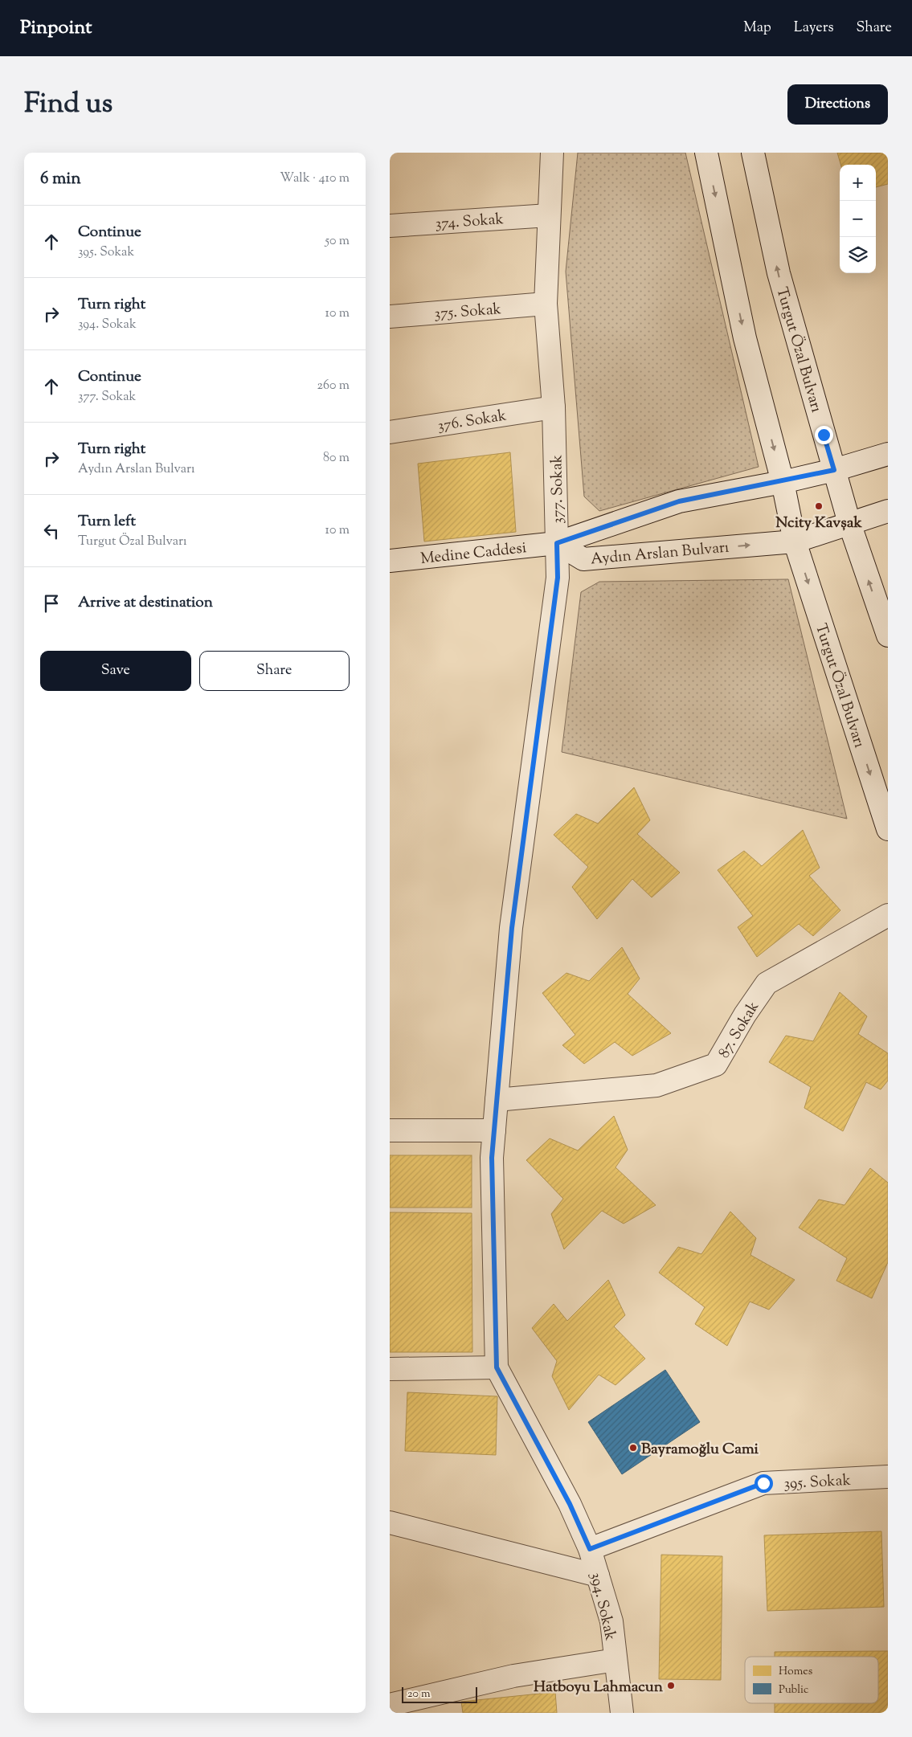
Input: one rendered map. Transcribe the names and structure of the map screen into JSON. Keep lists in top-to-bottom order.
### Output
{
  "streets": {
    "street": [
      "374. Sokak",
      "375. Sokak",
      "Turgut Özal Bulvarı",
      "376. Sokak",
      "377. Sokak",
      "Medine Caddesi",
      "Aydın Arslan Bulvarı",
      "87. Sokak",
      "395. Sokak",
      "394. Sokak"
    ]
  },
  "crossings": [
    ["374. Sokak", "377. Sokak"],
    ["375. Sokak", "377. Sokak"],
    ["Turgut Özal Bulvarı", "Aydın Arslan Bulvarı"],
    ["376. Sokak", "377. Sokak"],
    ["377. Sokak", "Medine Caddesi"],
    ["377. Sokak", "Aydın Arslan Bulvarı"],
    ["377. Sokak", "87. Sokak"],
    ["377. Sokak", "394. Sokak"],
    ["Medine Caddesi", "Aydın Arslan Bulvarı"],
    ["395. Sokak", "394. Sokak"]
  ],
  "places": ["Ncity Kavşak", "Bayramoğlu Cami", "Hatboyu Lahmacun"],
  "legend": ["Homes", "Public"],
  "scale_bar": "20 m",
  "page": {
    "header": "Pinpoint",
    "nav": ["Map", "Layers", "Share"],
    "title": "Find us",
    "buttons": [
      "Directions",
      ["Save", "Share"]
    ],
    "heading": ["6 min", "Walk · 410 m"],
    "map_buttons": ["+", "−"],
    "list": [
      ["Continue", "395. Sokak", "50 m"],
      ["Turn right", "394. Sokak", "10 m"],
      ["Continue", "377. Sokak", "260 m"],
      ["Turn right", "Aydın Arslan Bulvarı", "80 m"],
      ["Turn left", "Turgut Özal Bulvarı", "10 m"],
      "Arrive at destination"
    ],
    "scale": "20 m"
  }
}
